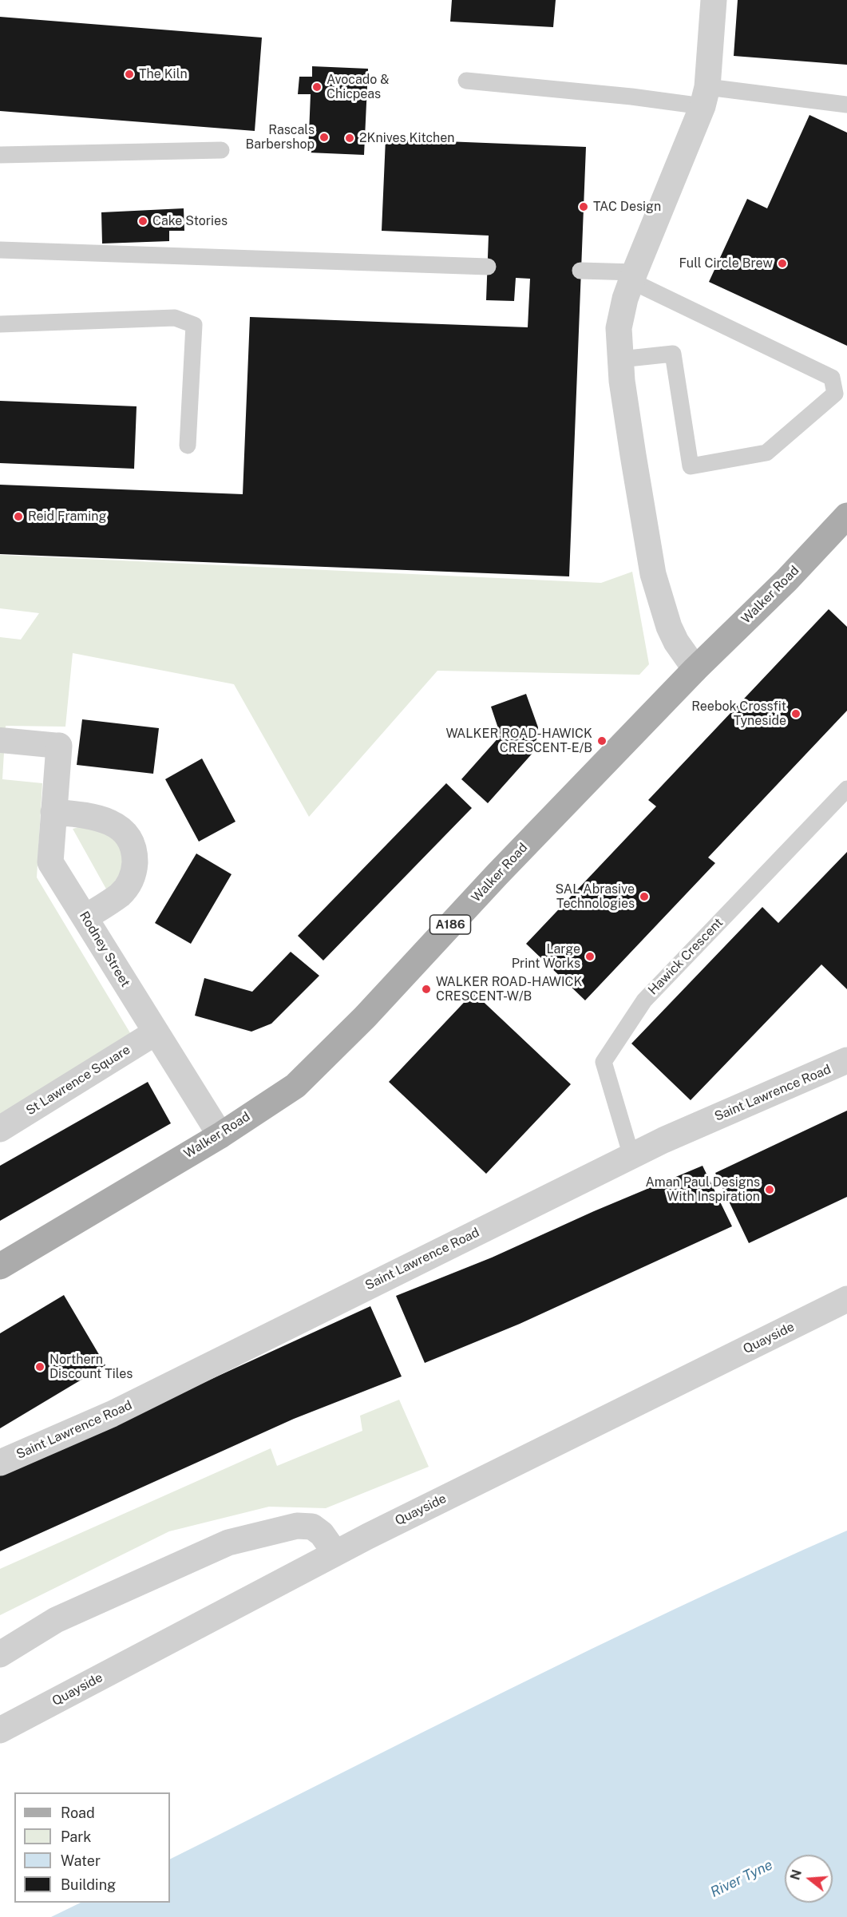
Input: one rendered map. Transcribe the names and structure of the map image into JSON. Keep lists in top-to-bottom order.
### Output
{
  "streets": {
    "main road": ["Walker Road", "A186"],
    "street": [
      "Rodney Street",
      "St Lawrence Square",
      "Saint Lawrence Road",
      "Quayside"
    ],
    "lane": ["Hawick Crescent"]
  },
  "crossings": [
    ["Walker Road", "Rodney Street"],
    ["Rodney Street", "St Lawrence Square"],
    ["Hawick Crescent", "Saint Lawrence Road"]
  ],
  "water": ["River Tyne"],
  "places": [
    "The Kiln",
    "Avocado & Chicpeas",
    "Rascals Barbershop",
    "2Knives Kitchen",
    "TAC Design",
    "Cake Stories",
    "Full Circle Brew",
    "Reid Framing",
    "Reebok Crossfit Tyneside",
    "WALKER ROAD-HAWICK CRESCENT-E/B",
    "SAL Abrasive Technologies",
    "Large Print Works",
    "WALKER ROAD-HAWICK CRESCENT-W/B",
    "Aman Paul Designs With Inspiration",
    "Northern Discount Tiles"
  ],
  "legend": [
    "Road",
    "Park",
    "Water",
    "Building"
  ],
  "north": "left"
}
